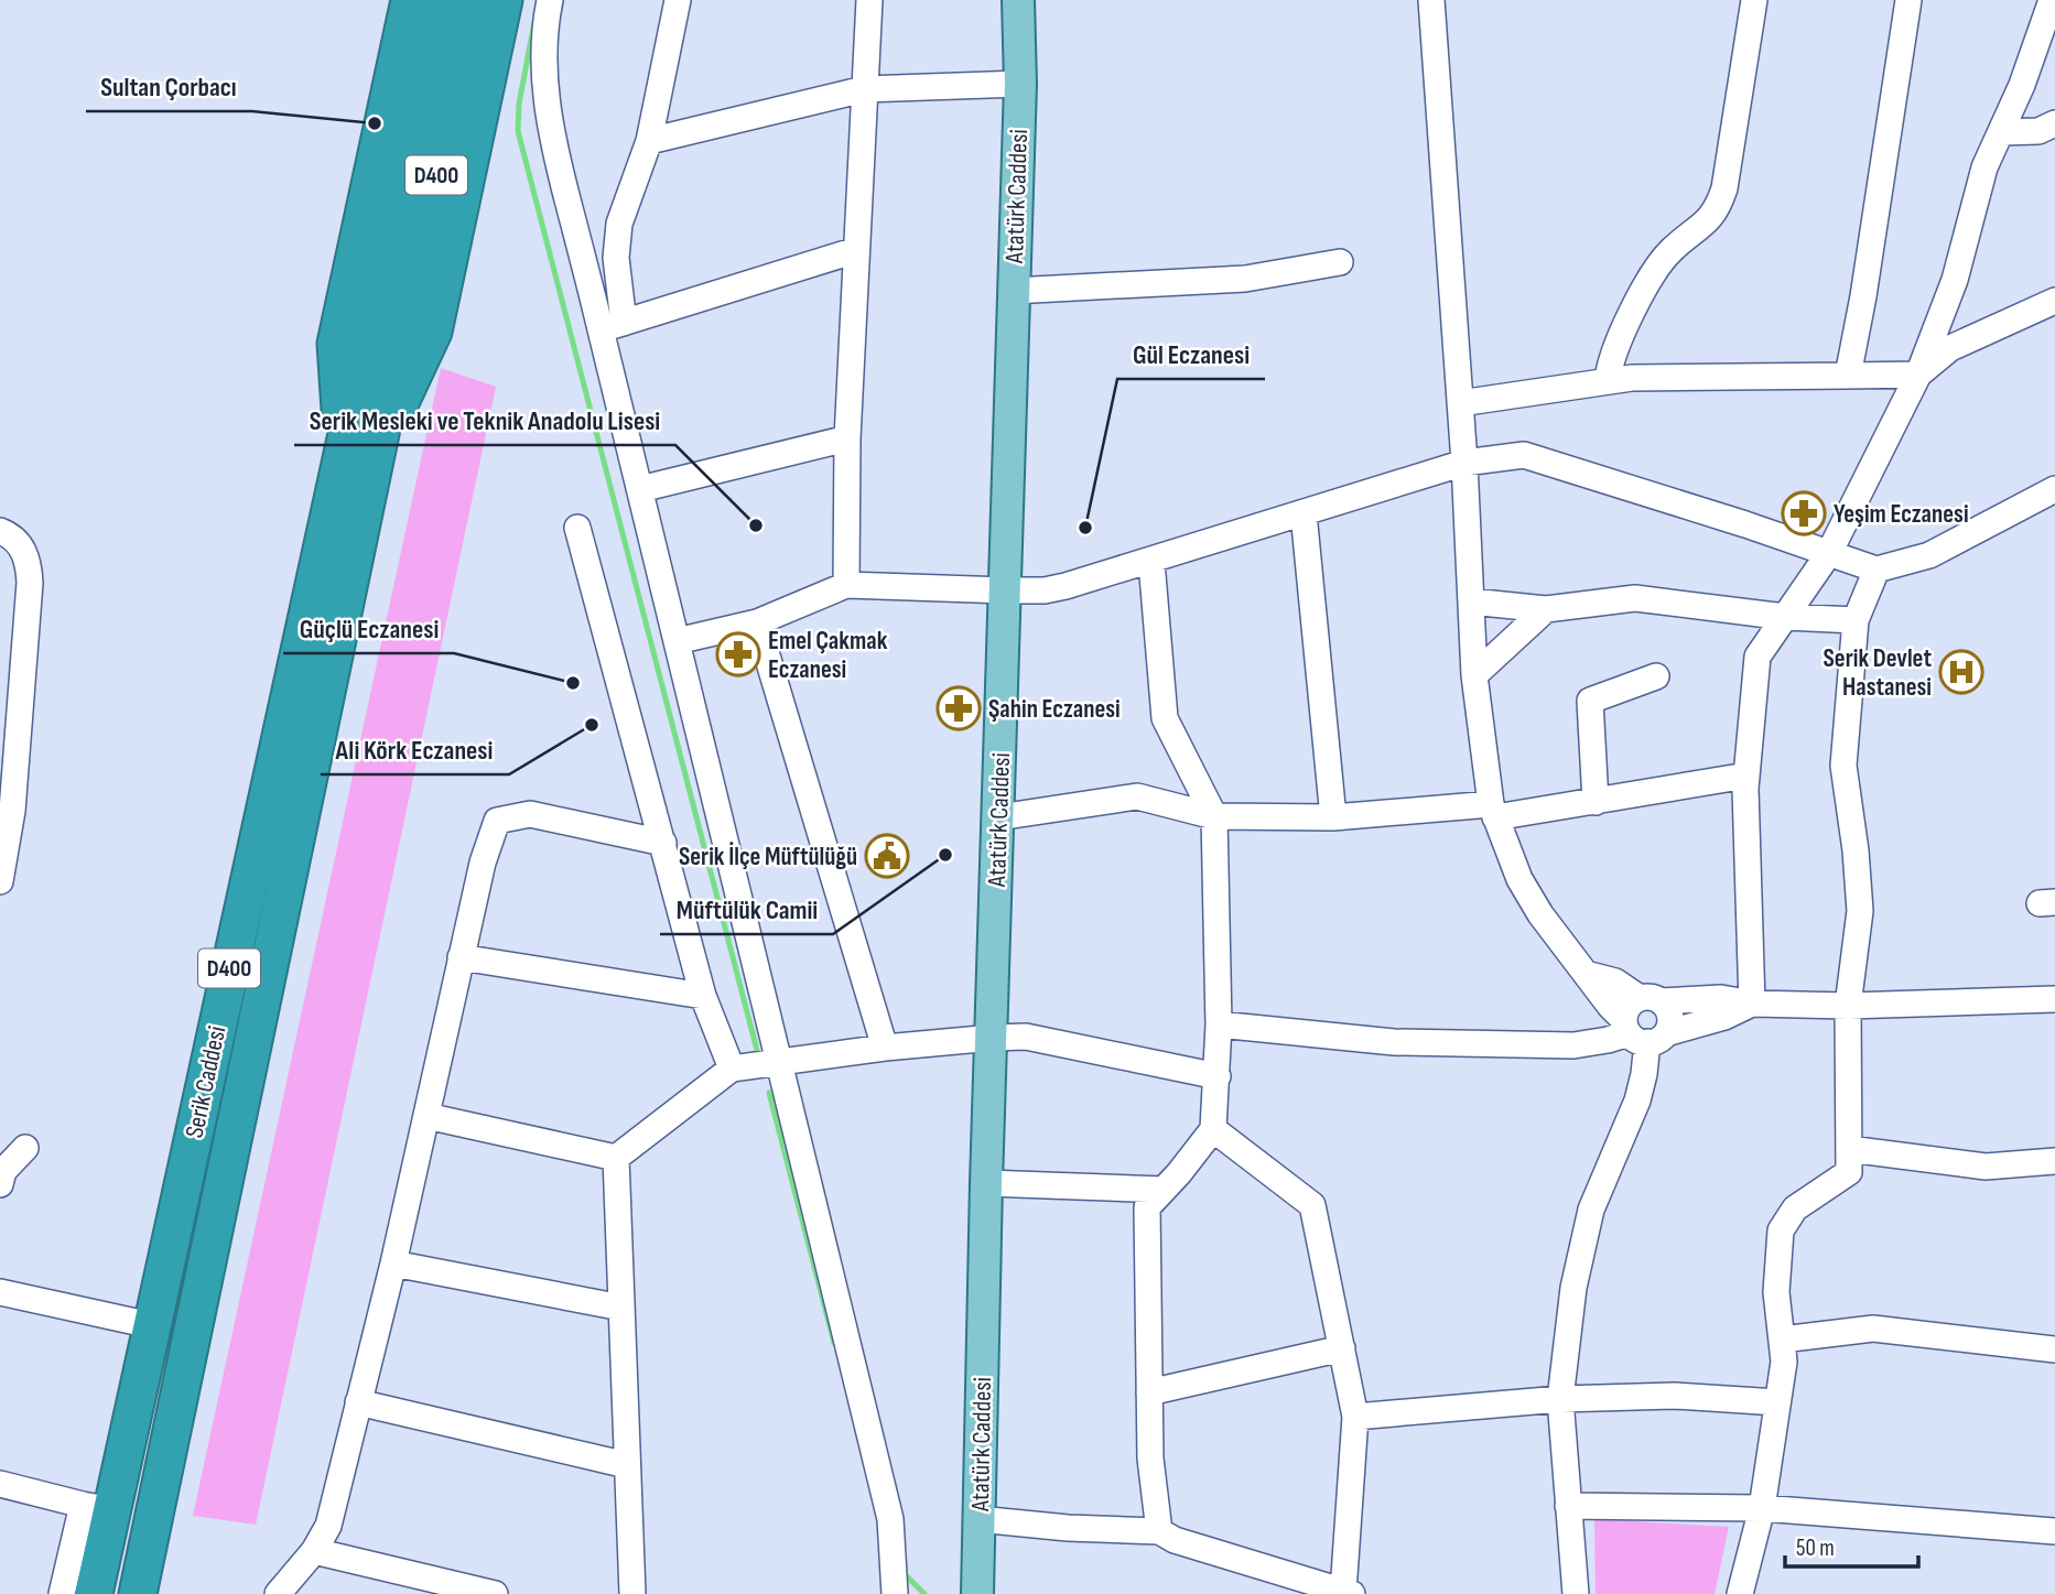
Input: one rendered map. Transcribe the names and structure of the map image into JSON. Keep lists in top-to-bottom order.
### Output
{
  "streets": {
    "highway": ["D400", "Serik Caddesi"],
    "main road": ["Atatürk Caddesi"]
  },
  "crossings": [
    ["D400", "Serik Caddesi"]
  ],
  "places": {
    "other": [
      "Sultan Çorbacı",
      "Serik Mesleki ve Teknik Anadolu Lisesi",
      "Gül Eczanesi",
      "Güçlü Eczanesi",
      "Ali Körk Eczanesi",
      "Müftülük Camii"
    ],
    "pharmacy": ["Yeşim Eczanesi", "Emel Çakmak Eczanesi", "Şahin Eczanesi"],
    "hospital": ["Serik Devlet Hastanesi"],
    "public building": ["Serik İlçe Müftülüğü"]
  },
  "scale_bar": "50 m"
}
